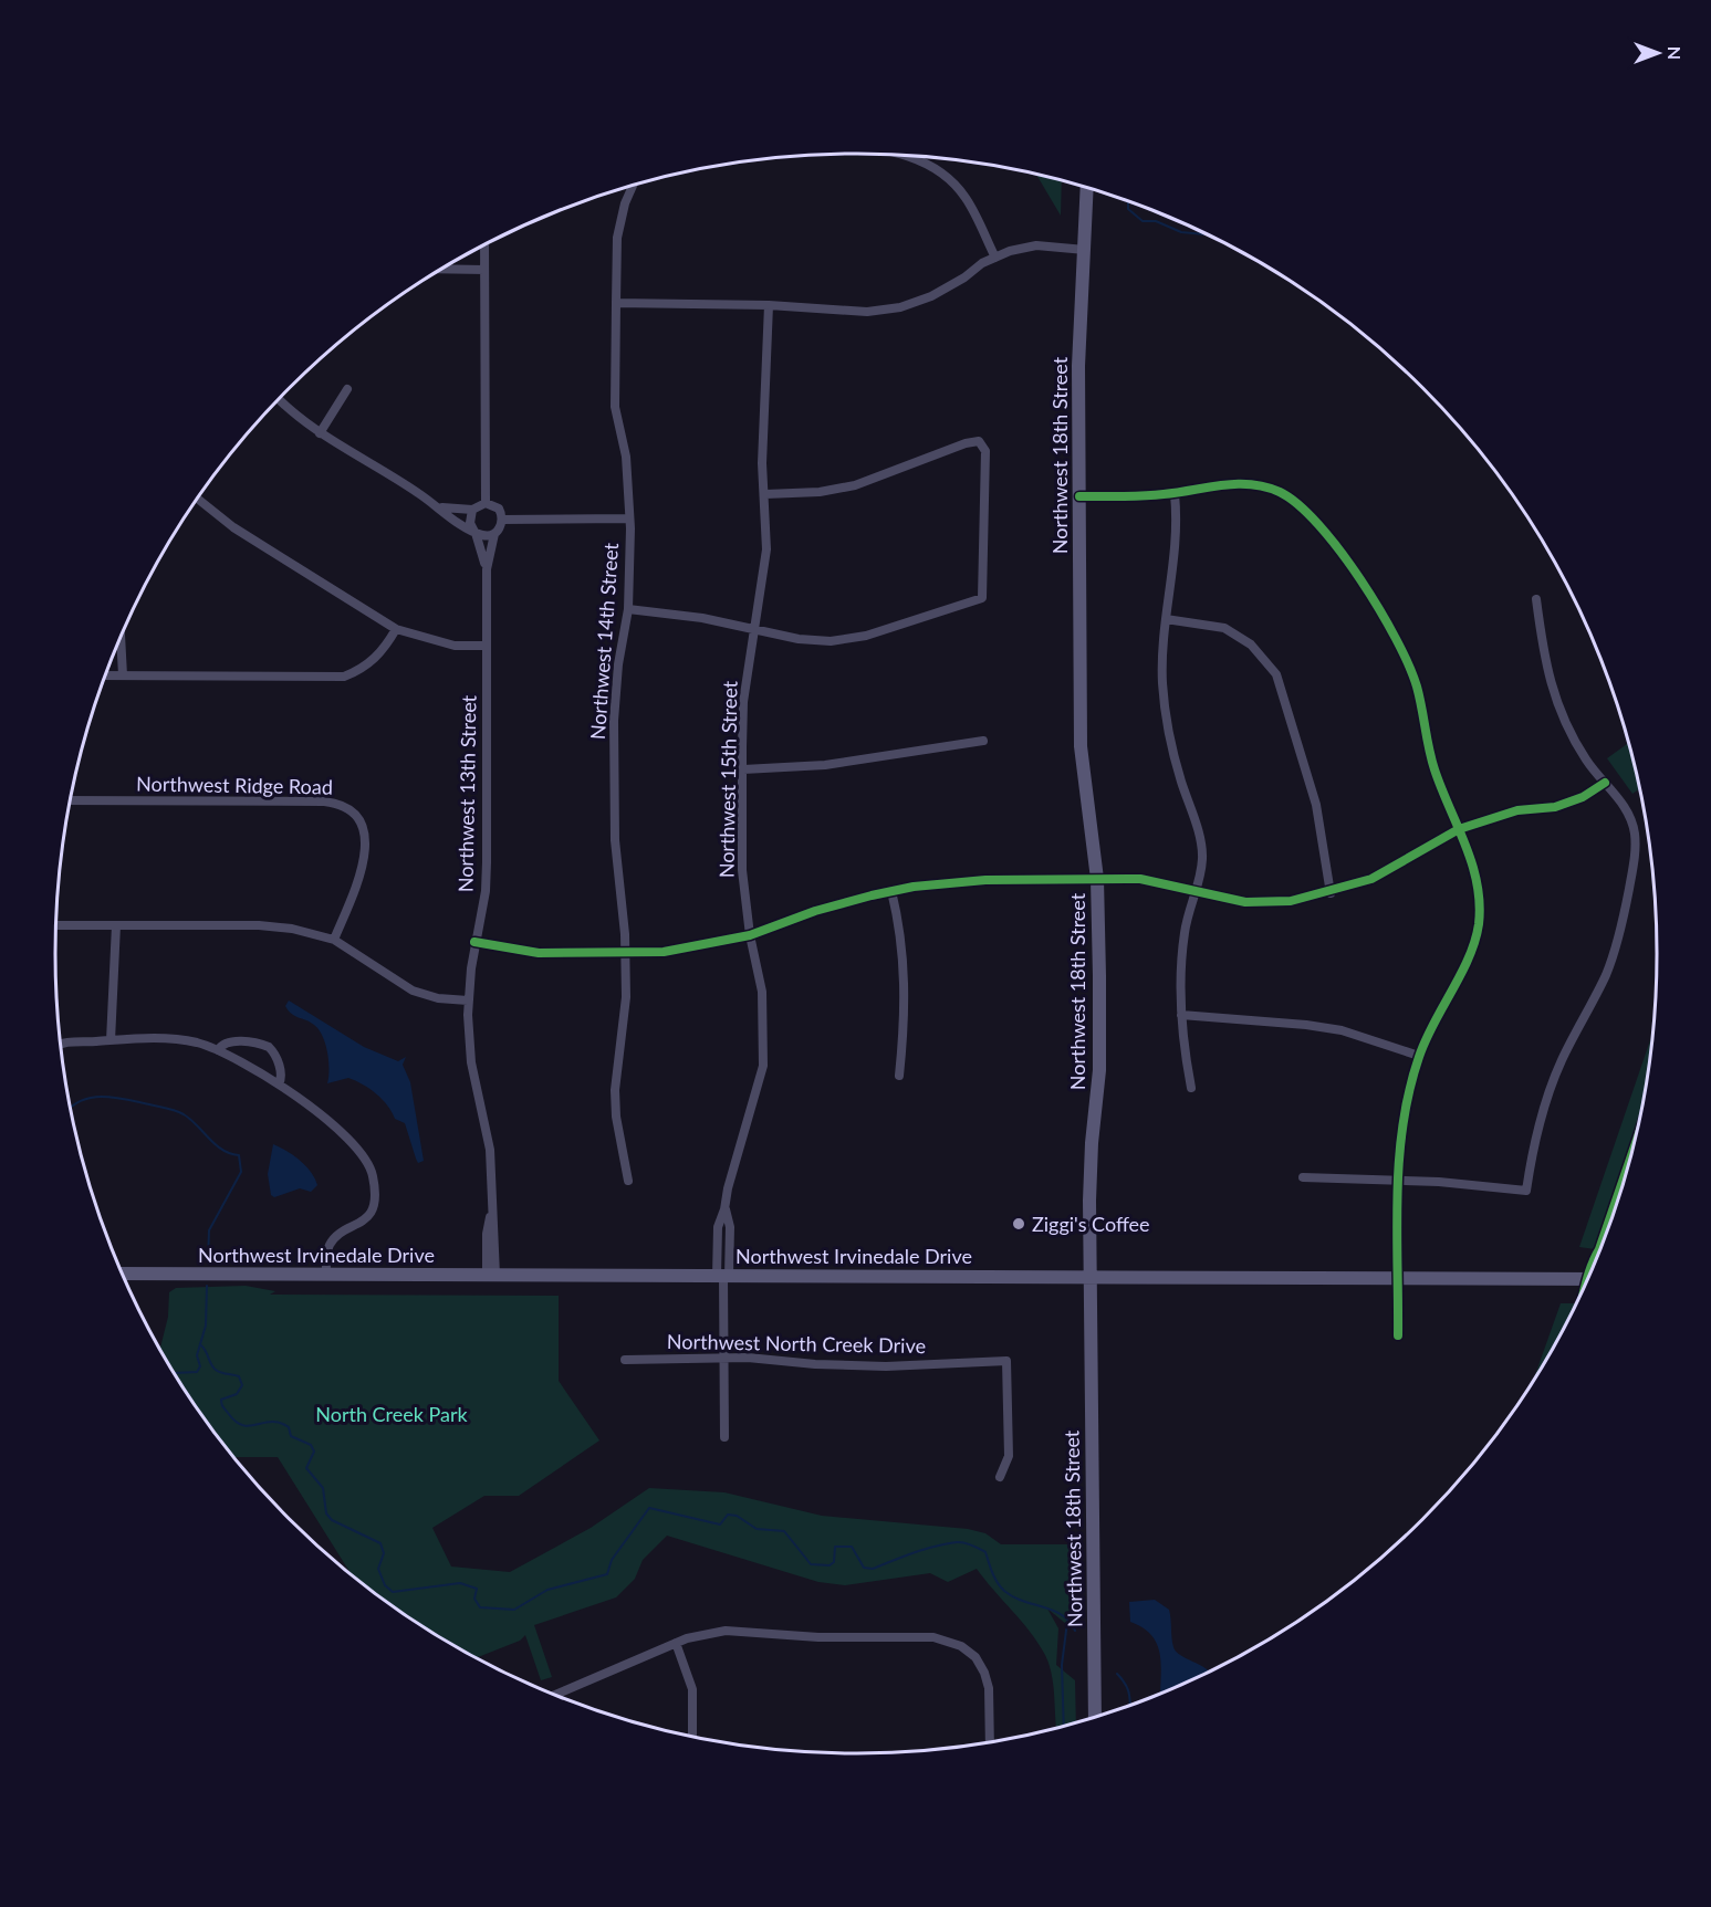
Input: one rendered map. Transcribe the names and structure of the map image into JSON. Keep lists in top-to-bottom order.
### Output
{
  "streets": {
    "main road": ["Northwest 18th Street", "Northwest Irvinedale Drive"],
    "street": [
      "Northwest 14th Street",
      "Northwest 15th Street",
      "Northwest Ridge Road",
      "Northwest 13th Street",
      "Northwest North Creek Drive"
    ]
  },
  "crossings": [
    ["Northwest 18th Street", "Northwest Irvinedale Drive"],
    ["Northwest 15th Street", "Northwest Irvinedale Drive"],
    ["Northwest 15th Street", "Northwest North Creek Drive"],
    ["Northwest 13th Street", "Northwest Irvinedale Drive"]
  ],
  "parks": ["North Creek Park"],
  "places": ["Ziggi's Coffee"],
  "north": "right"
}
